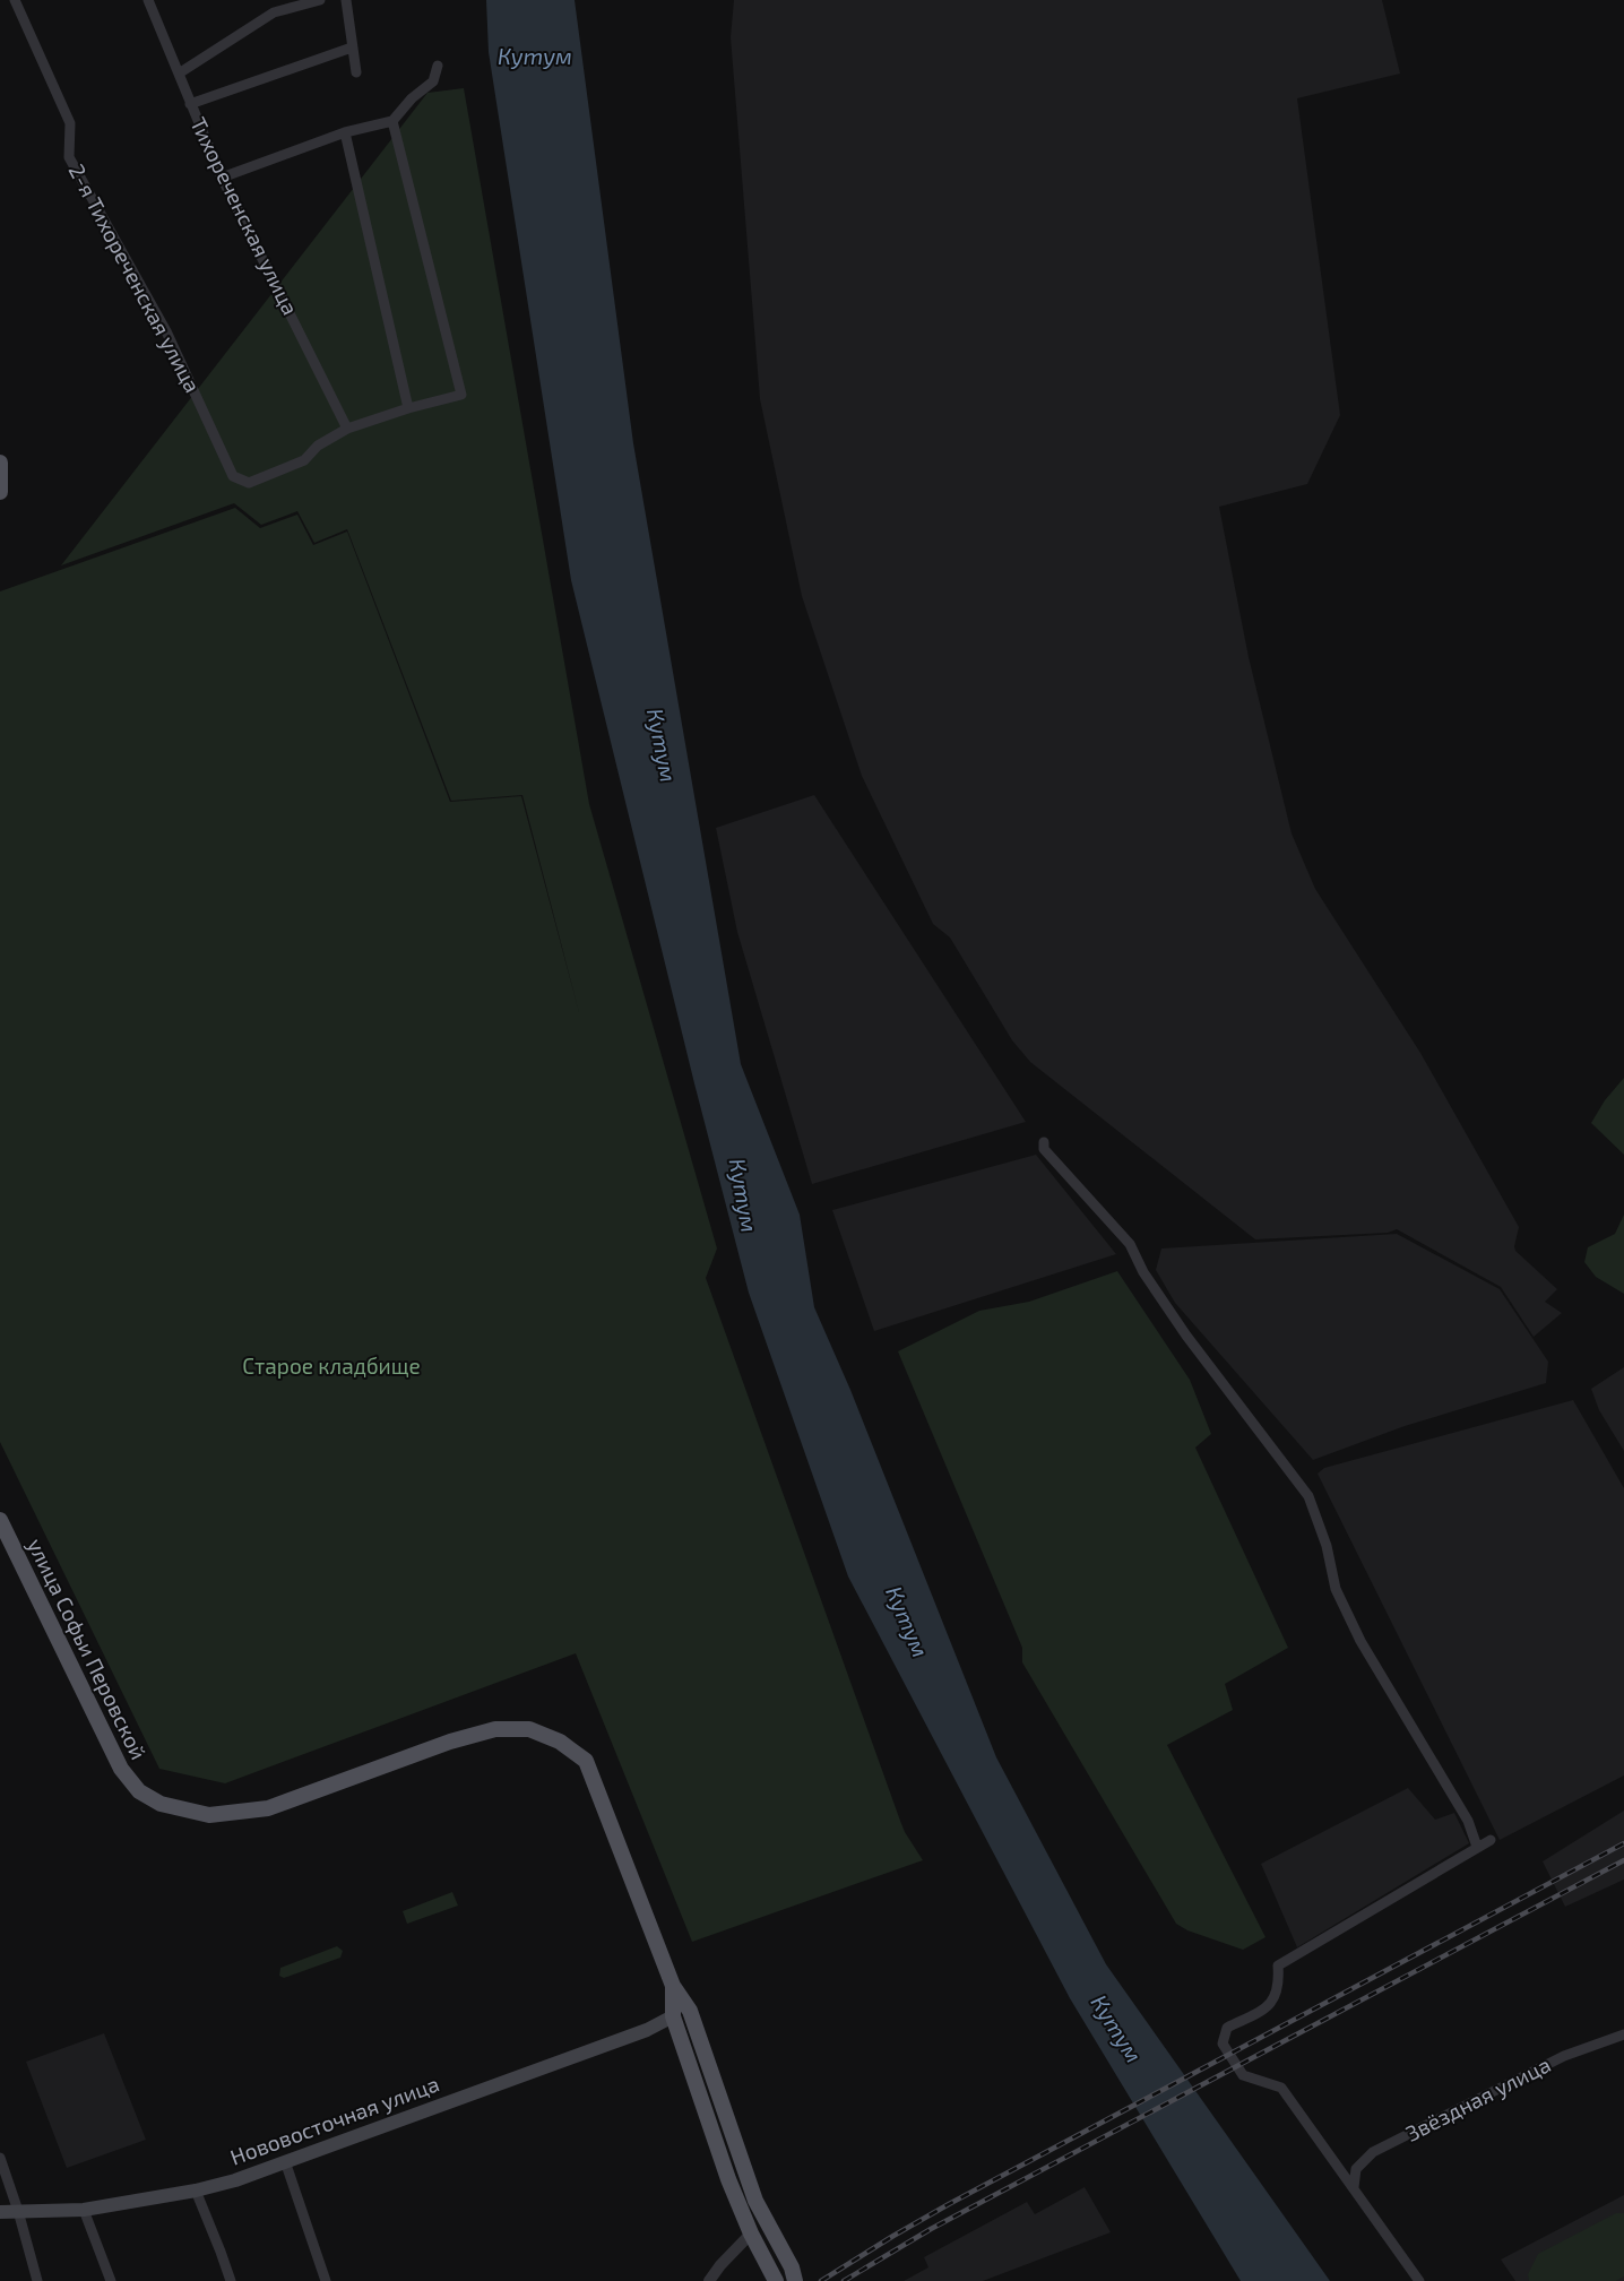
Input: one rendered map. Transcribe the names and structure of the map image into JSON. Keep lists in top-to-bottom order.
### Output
{
  "streets": {
    "main road": ["улица Софьи Перовской", "Нововосточная улица"],
    "street": ["Тихореченская улица", "2-я Тихореченская улица", "Звёздная улица"]
  },
  "crossings": [
    ["Тихореченская улица", "2-я Тихореченская улица"],
    ["улица Софьи Перовской", "Нововосточная улица"]
  ],
  "water": ["Кутум"],
  "parks": ["Старое кладбище"]
}
